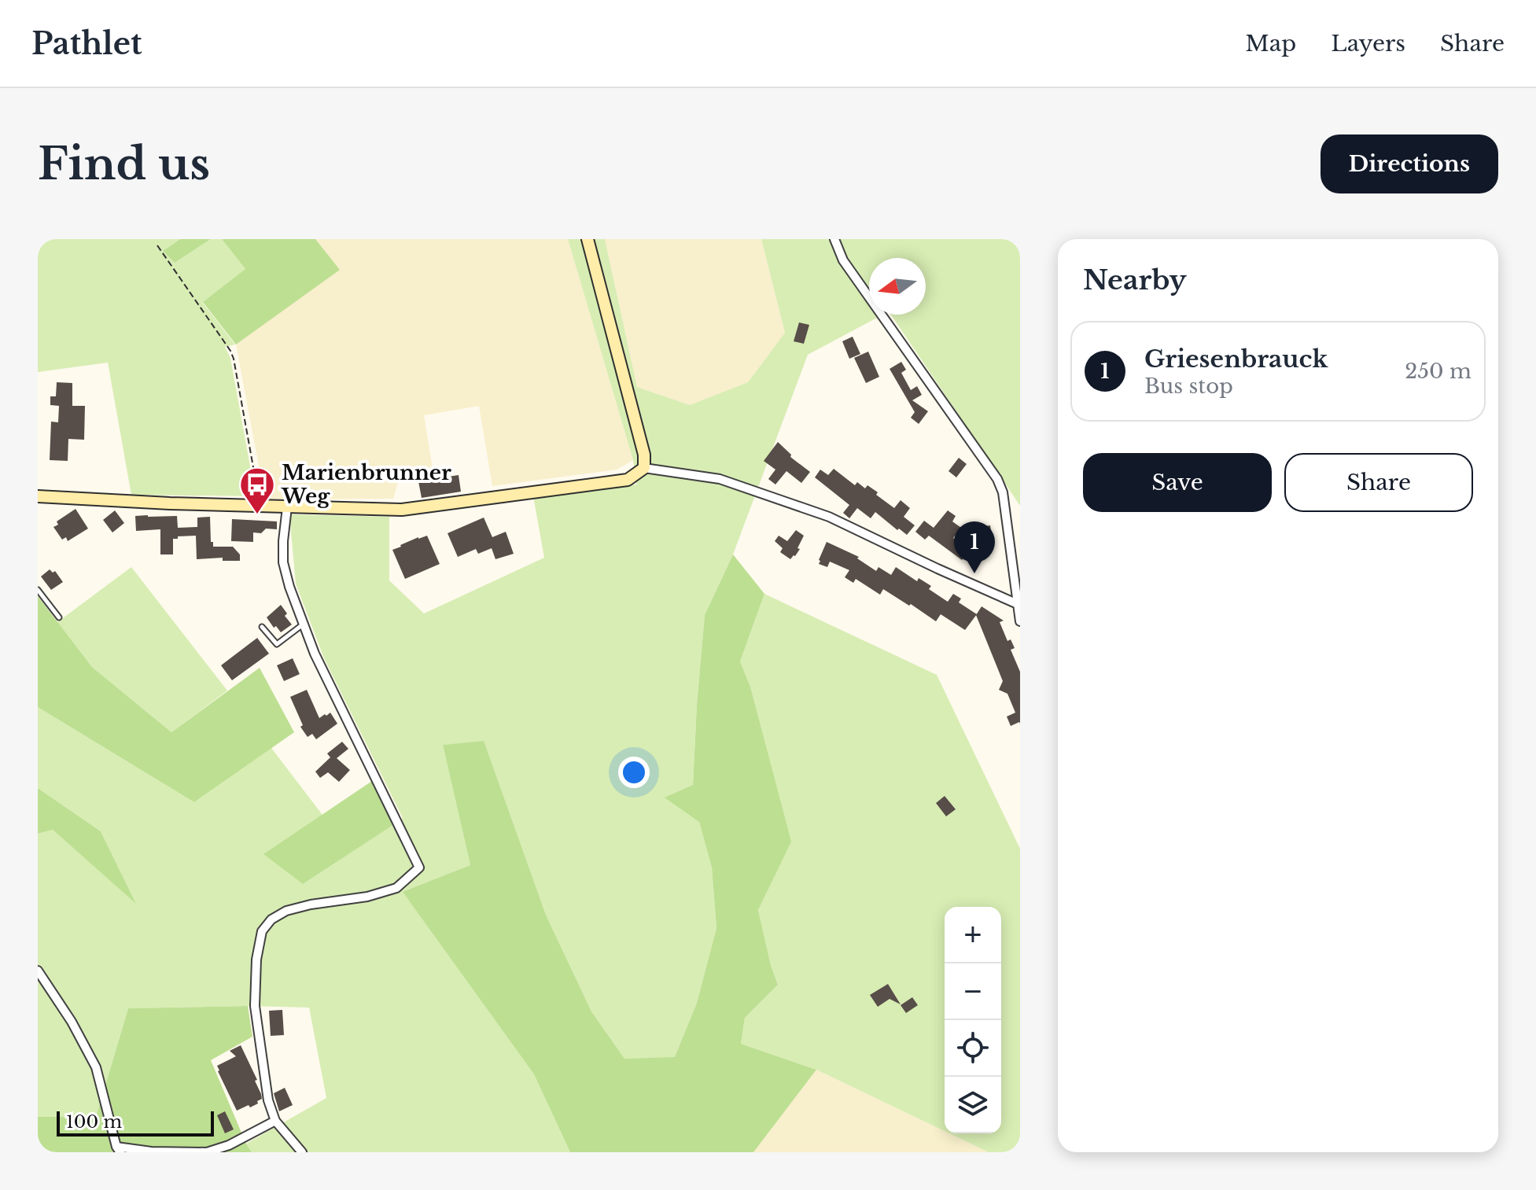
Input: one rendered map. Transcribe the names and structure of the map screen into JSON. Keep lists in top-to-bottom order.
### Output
{
  "places": {
    "bus stop": ["Marienbrunner Weg"]
  },
  "scale_bar": "100 m",
  "north": "left",
  "page": {
    "header": "Pathlet",
    "nav": ["Map", "Layers", "Share"],
    "buttons": [
      "Directions",
      ["Save", "Share"]
    ],
    "title": "Find us",
    "heading": "Nearby",
    "list": [
      {
        "mark": "1",
        "name": "Griesenbrauck",
        "note": "Bus stop",
        "value": "250 m"
      }
    ],
    "pins": "1",
    "map_buttons": ["+", "−"],
    "scale": "100 m"
  }
}
